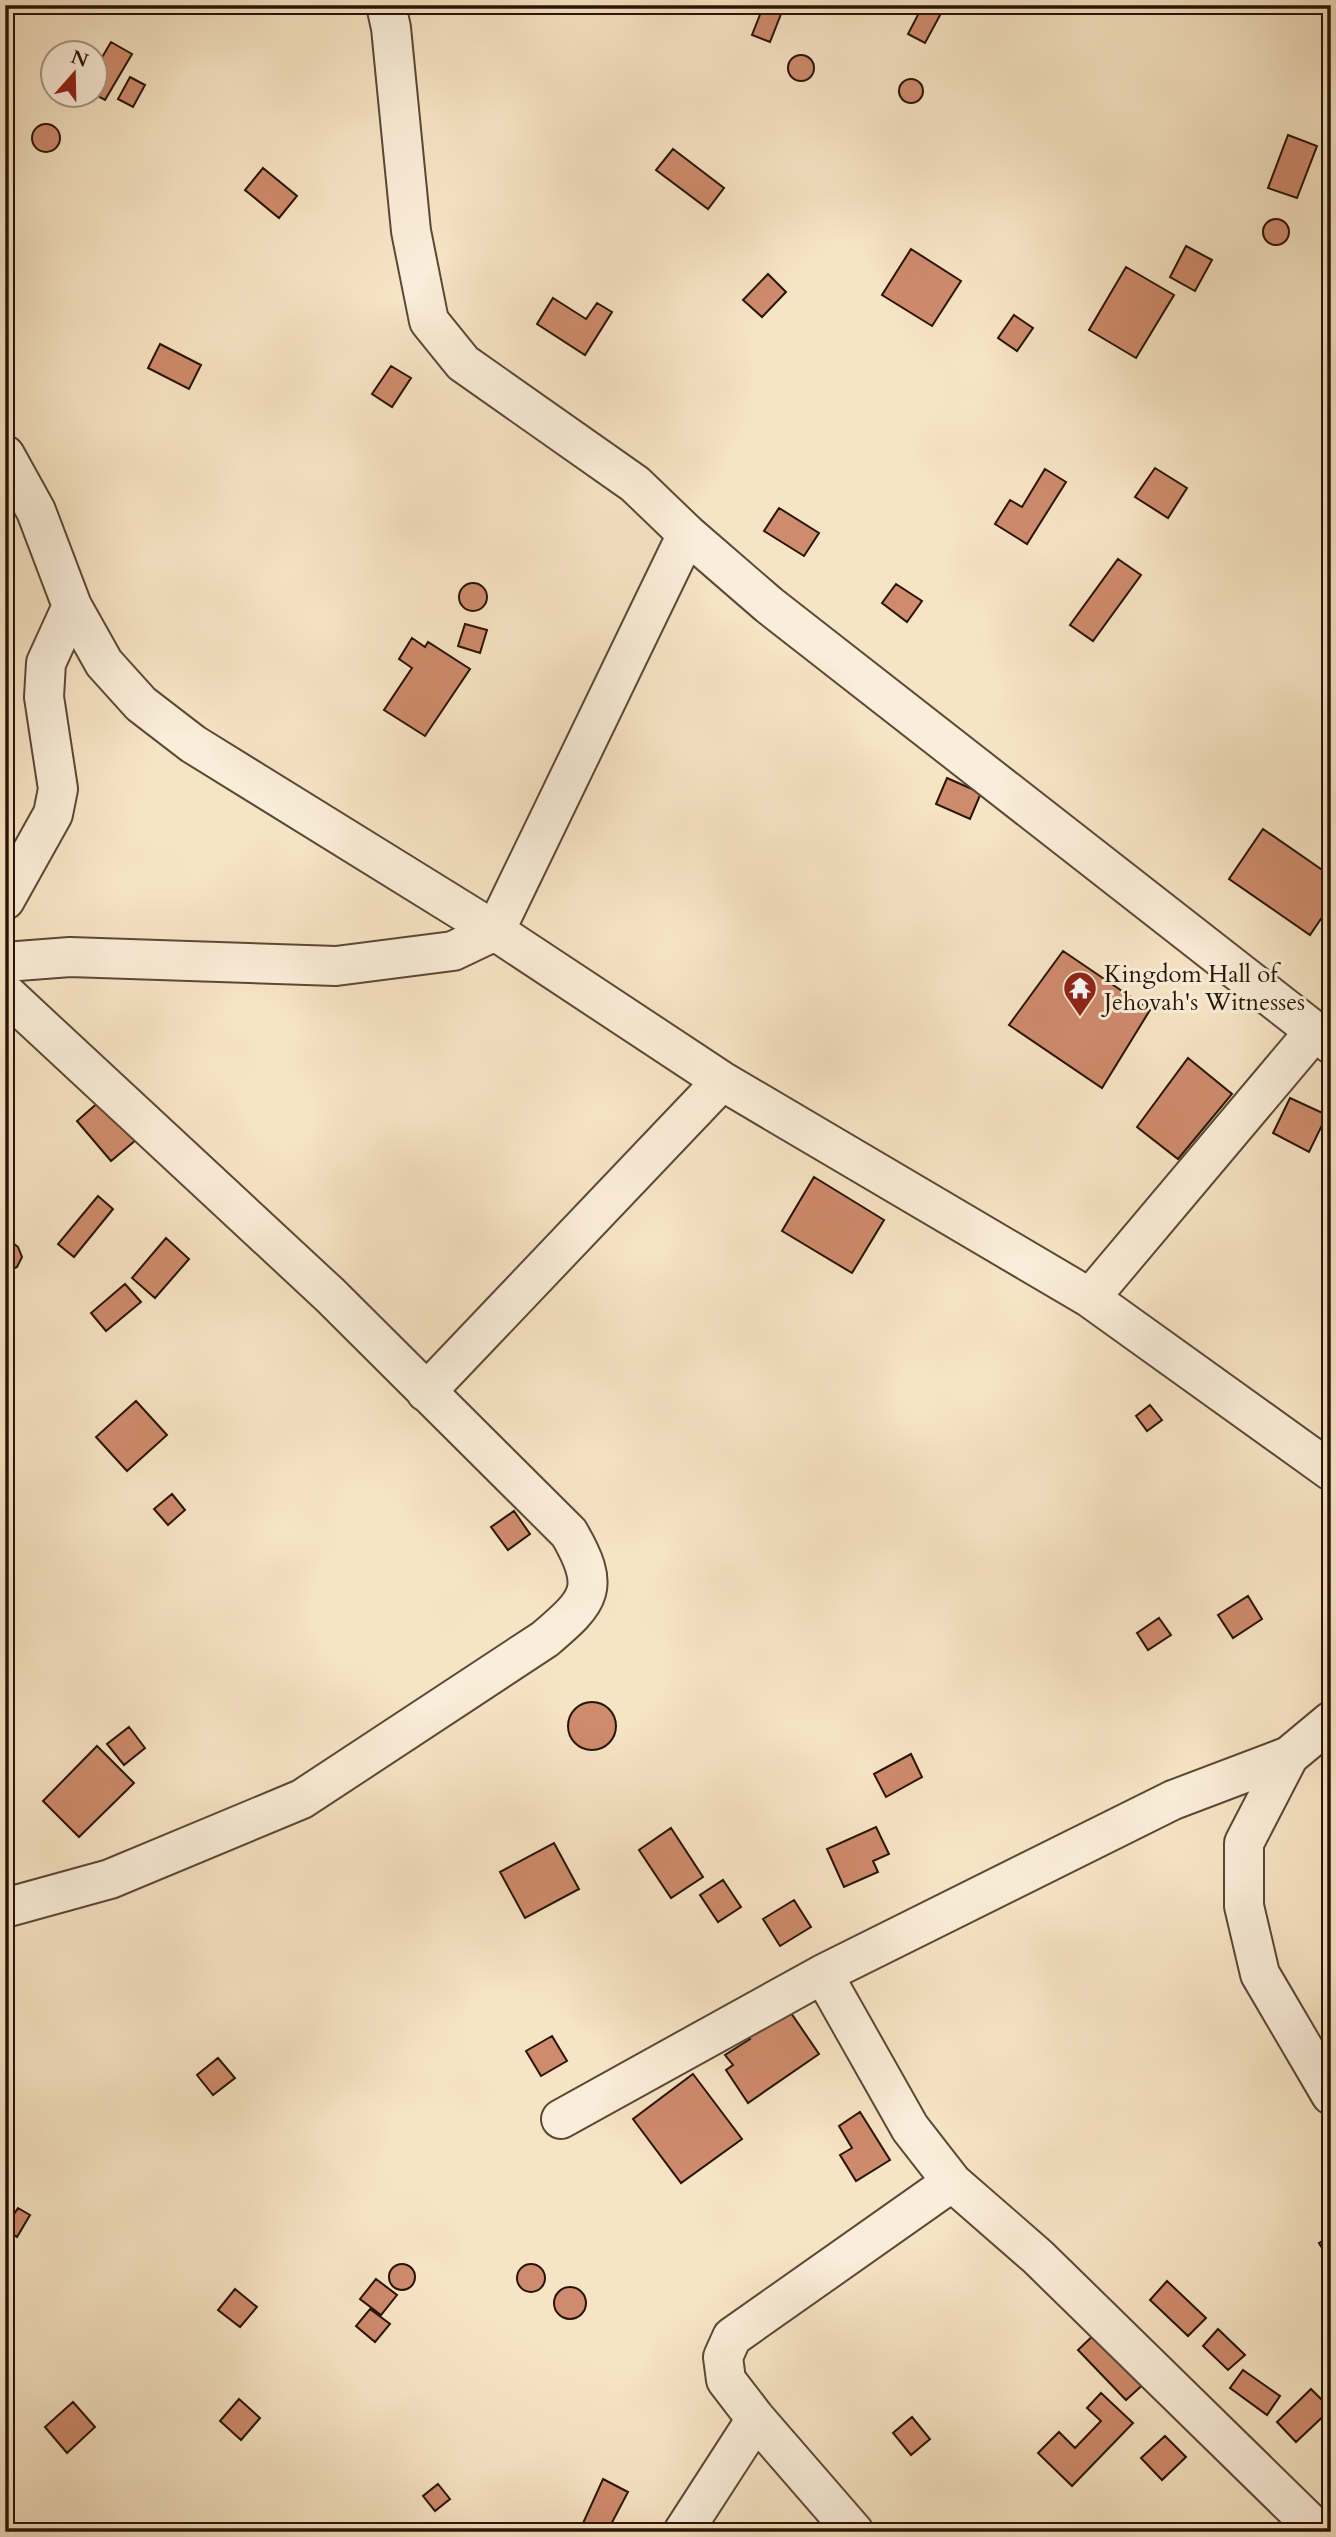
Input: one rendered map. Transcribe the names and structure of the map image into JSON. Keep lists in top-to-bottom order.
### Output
{
  "places": {
    "temple": ["Kingdom Hall of Jehovah's Witnesses"]
  },
  "north": "top"
}
